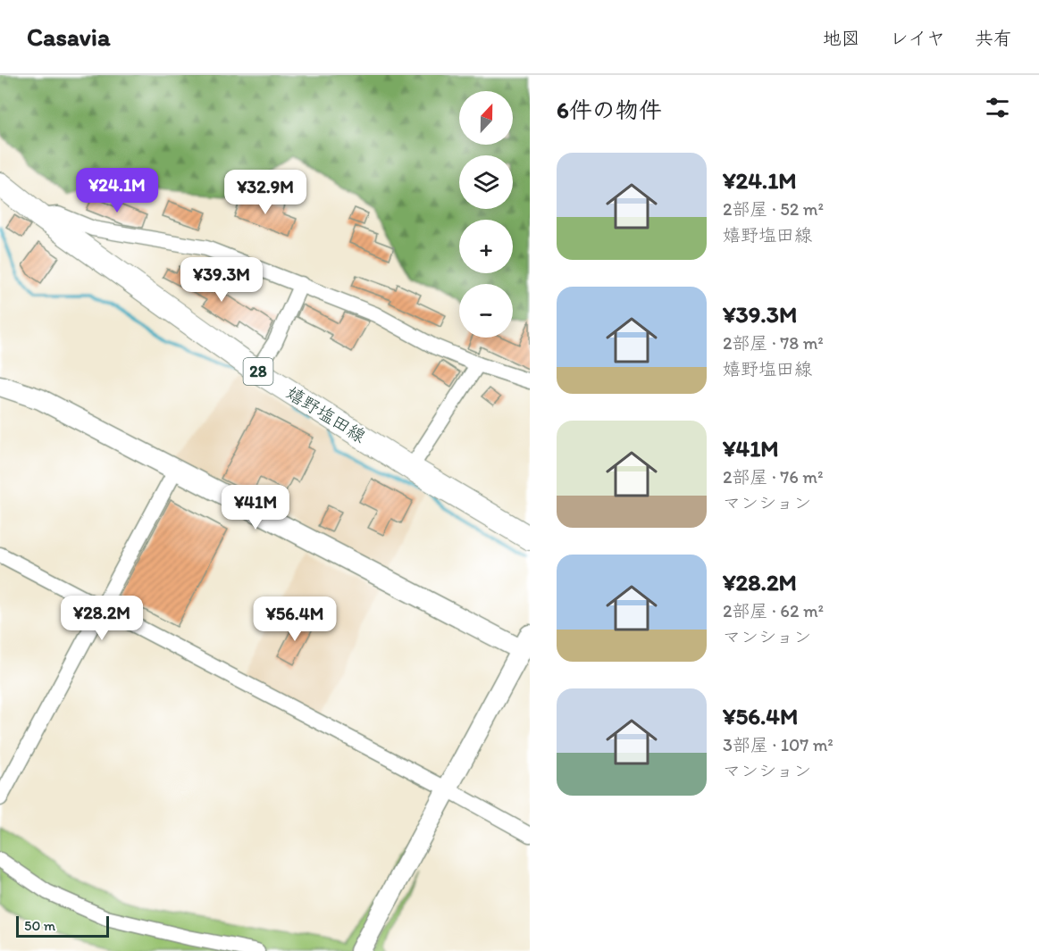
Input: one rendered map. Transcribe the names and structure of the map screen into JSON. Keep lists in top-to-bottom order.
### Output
{
  "streets": {
    "main road": ["28", "嬉野塩田線"]
  },
  "scale_bar": "50 m",
  "north": "top",
  "page": {
    "header": "Casavia",
    "nav": ["地図", "レイヤ", "共有"],
    "heading": "6件の物件",
    "map_buttons": ["+", "−"],
    "list": [
      {
        "name": "¥24.1M",
        "note": "2部屋 · 52 m² · 嬉野塩田線"
      },
      {
        "name": "¥39.3M",
        "note": "2部屋 · 78 m² · 嬉野塩田線"
      },
      {
        "name": "¥41M",
        "note": "2部屋 · 76 m² · マンション"
      },
      {
        "name": "¥28.2M",
        "note": "2部屋 · 62 m² · マンション"
      },
      {
        "name": "¥56.4M",
        "note": "3部屋 · 107 m² · マンション"
      }
    ],
    "price": [
      "¥24.1M",
      "¥32.9M",
      "¥39.3M",
      "¥41M",
      "¥28.2M",
      "¥56.4M"
    ],
    "scale": "50 m"
  }
}
